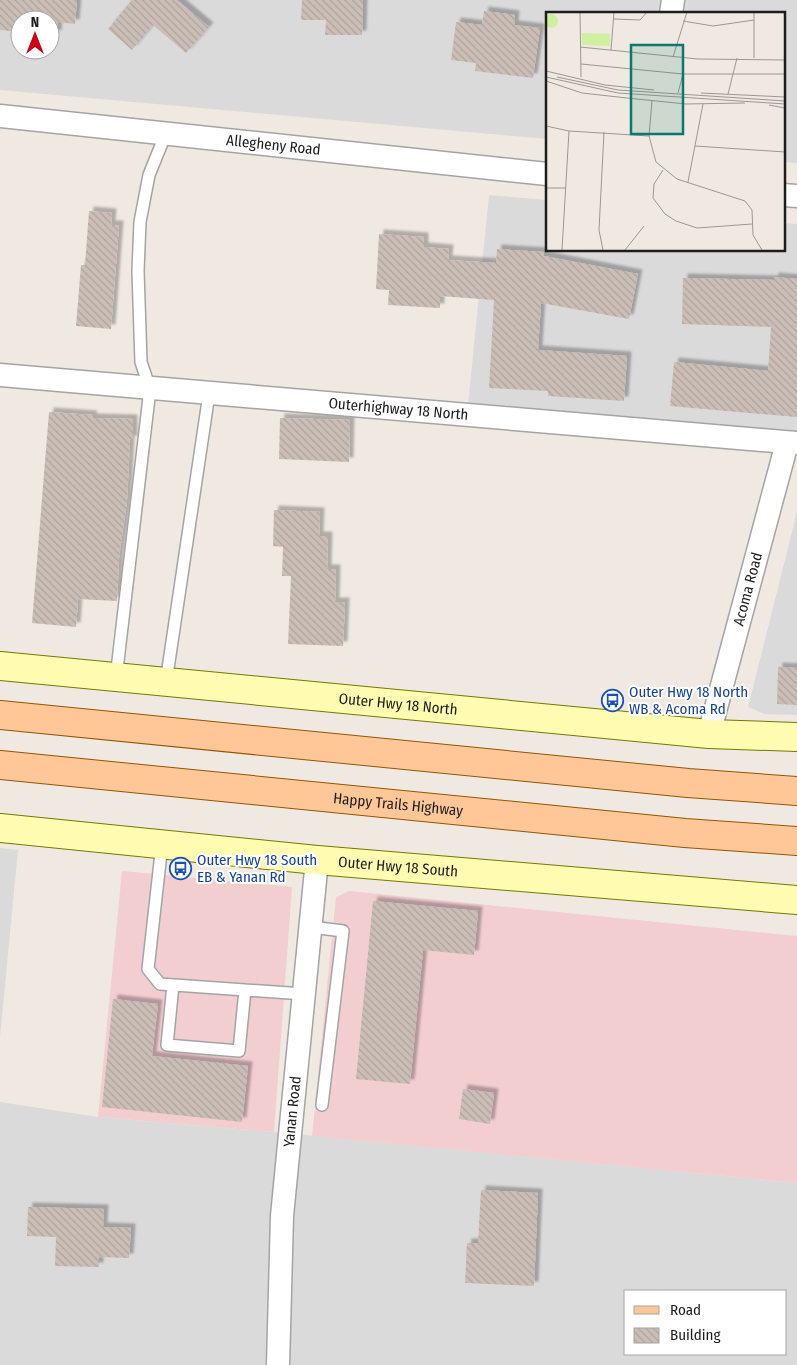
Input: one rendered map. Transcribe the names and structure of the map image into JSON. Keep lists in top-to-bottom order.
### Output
{
  "streets": {
    "main road": ["Happy Trails Highway"],
    "street": [
      "Allegheny Road",
      "Outerhighway 18 North",
      "Acoma Road",
      "Outer Hwy 18 North",
      "Outer Hwy 18 South",
      "Yanan Road"
    ]
  },
  "crossings": [
    ["Outerhighway 18 North", "Acoma Road"],
    ["Acoma Road", "Outer Hwy 18 North"],
    ["Outer Hwy 18 South", "Yanan Road"]
  ],
  "places": {
    "bus stop": ["Outer Hwy 18 North WB & Acoma Rd", "Outer Hwy 18 South EB & Yanan Rd"]
  },
  "legend": ["Road", "Building"],
  "north": "top"
}
